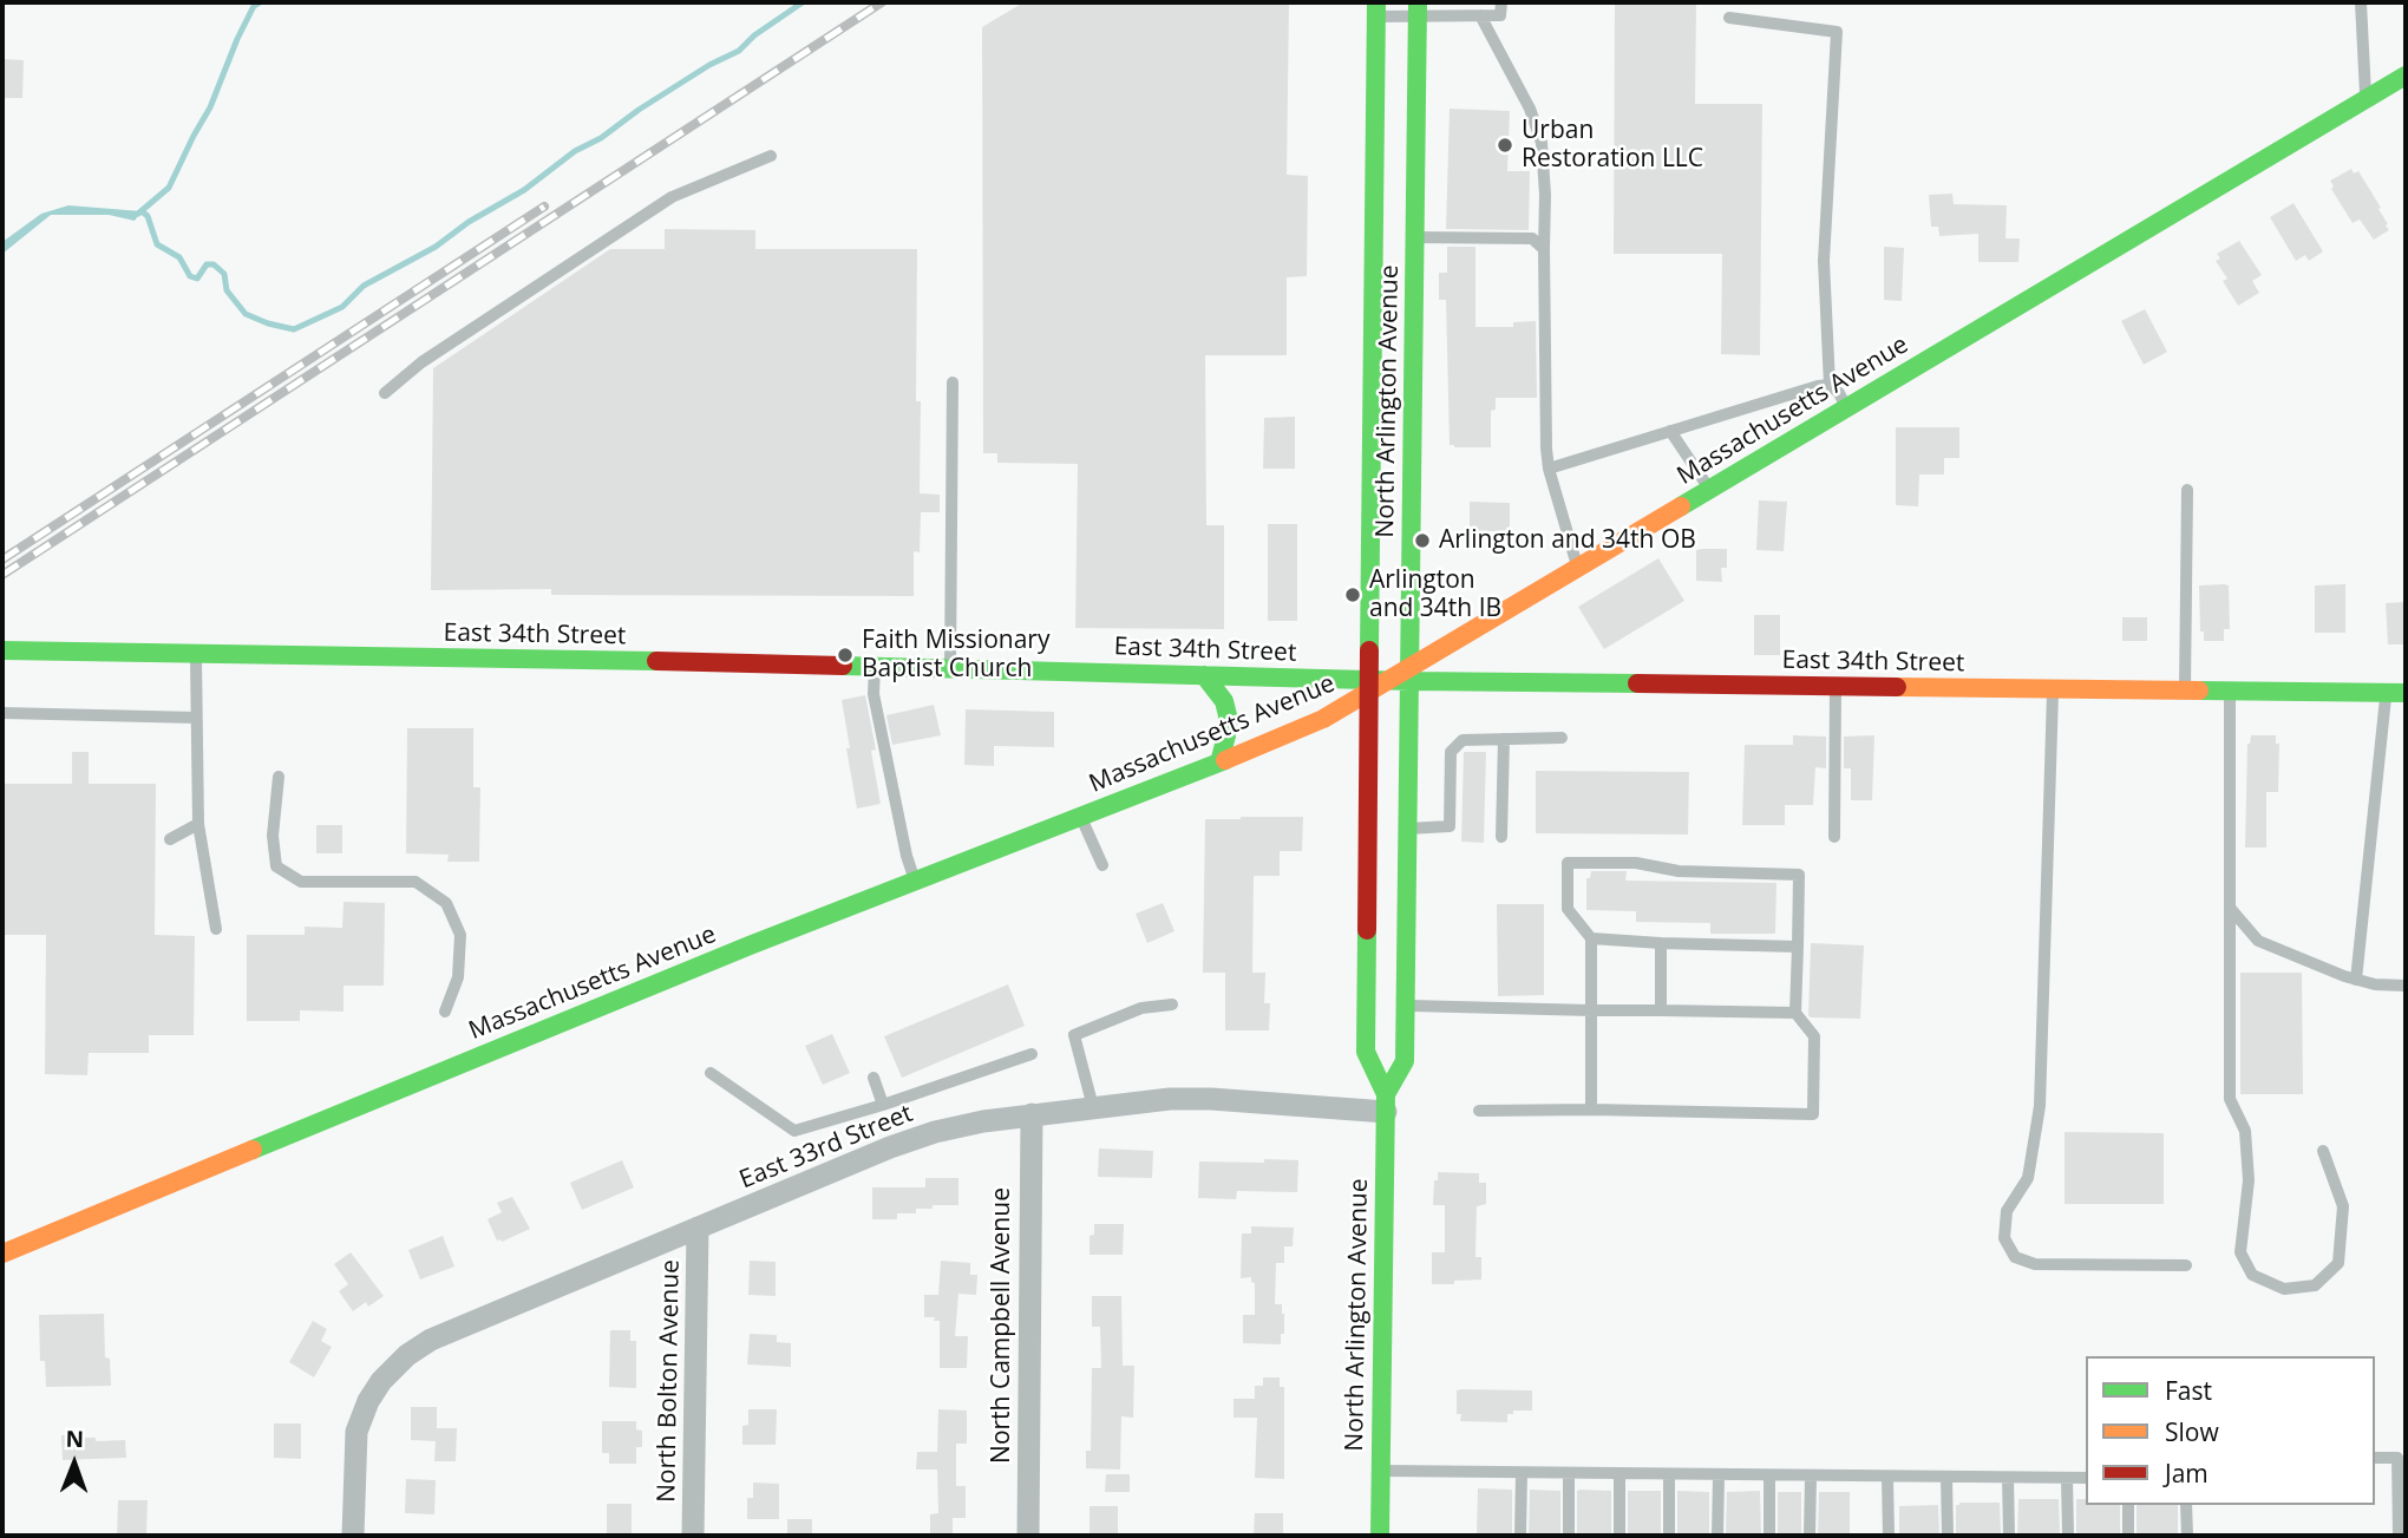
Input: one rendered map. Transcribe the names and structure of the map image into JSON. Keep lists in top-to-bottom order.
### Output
{
  "streets": {
    "main road": ["North Arlington Avenue", "Massachusetts Avenue", "East 34th Street"],
    "street": ["East 33rd Street", "North Campbell Avenue", "North Bolton Avenue"]
  },
  "crossings": [
    ["North Arlington Avenue", "Massachusetts Avenue"],
    ["North Arlington Avenue", "East 34th Street"],
    ["North Arlington Avenue", "East 33rd Street"],
    ["Massachusetts Avenue", "East 34th Street"],
    ["East 33rd Street", "North Campbell Avenue"],
    ["East 33rd Street", "North Bolton Avenue"]
  ],
  "places": [
    "Urban Restoration LLC",
    "Arlington and 34th OB",
    "Arlington and 34th IB",
    "Faith Missionary Baptist Church"
  ],
  "legend": ["Fast", "Slow", "Jam"],
  "north": "top"
}
